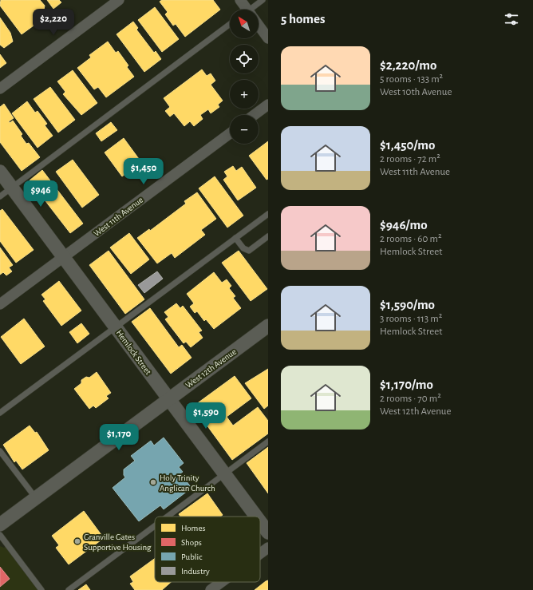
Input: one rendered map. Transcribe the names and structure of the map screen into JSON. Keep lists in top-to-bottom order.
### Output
{
  "streets": {
    "street": ["West 11th Avenue", "Hemlock Street", "West 12th Avenue"]
  },
  "crossings": [
    ["West 11th Avenue", "Hemlock Street"],
    ["Hemlock Street", "West 12th Avenue"]
  ],
  "places": ["Holy Trinity Anglican Church", "Granville Gates Supportive Housing"],
  "legend": [
    "Homes",
    "Shops",
    "Public",
    "Industry"
  ],
  "north": "top left",
  "page": {
    "heading": "5 homes",
    "price": [
      "$2,220",
      "$1,450",
      "$946",
      "$1,590",
      "$1,170"
    ],
    "map_buttons": ["+", "−"],
    "list": [
      {
        "name": "$2,220/mo",
        "note": "5 rooms · 133 m² · West 10th Avenue"
      },
      {
        "name": "$1,450/mo",
        "note": "2 rooms · 72 m² · West 11th Avenue"
      },
      {
        "name": "$946/mo",
        "note": "2 rooms · 60 m² · Hemlock Street"
      },
      {
        "name": "$1,590/mo",
        "note": "3 rooms · 113 m² · Hemlock Street"
      },
      {
        "name": "$1,170/mo",
        "note": "2 rooms · 70 m² · West 12th Avenue"
      }
    ]
  }
}
